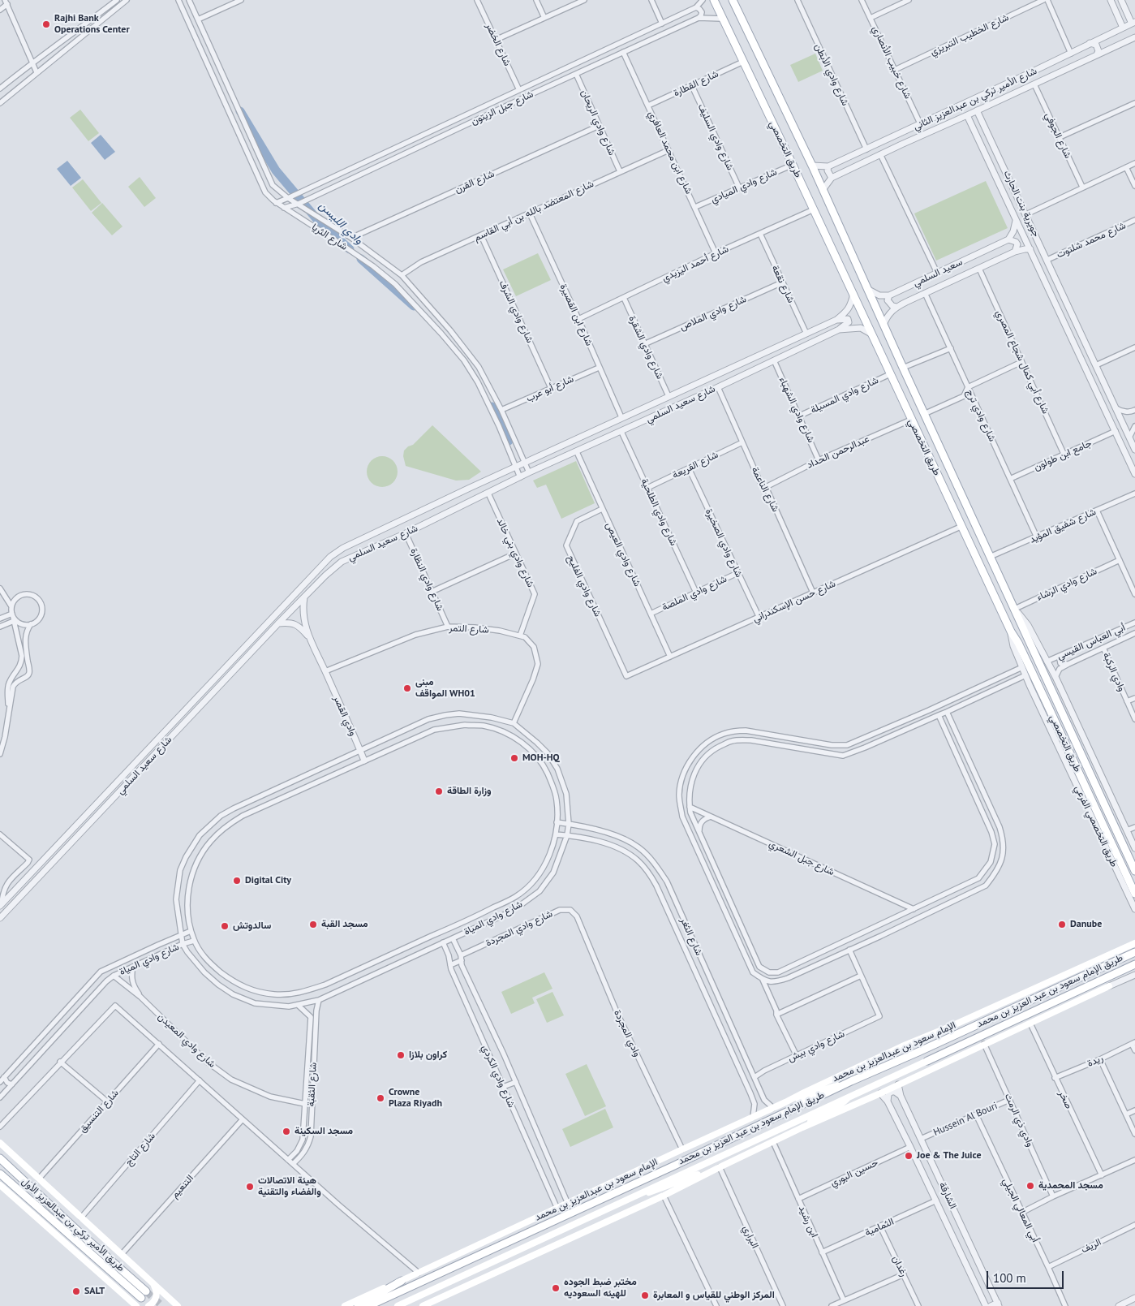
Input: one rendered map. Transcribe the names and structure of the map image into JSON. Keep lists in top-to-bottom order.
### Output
{
  "streets": {
    "main road": [
      "طريق التخصصي",
      "طريق الإمام سعود بن عبد العزيز بن محمد",
      "الإمام سعود بن عبدالعزيز بن محمد",
      "طريق الأمير تركي بن عبدالعزيز الأول"
    ],
    "street": [
      "شارع الخطيب التبريزي",
      "شارع الخضر",
      "شارع خبيب الأنصاري",
      "شارع وادي الأبطن",
      "شارع القطارة",
      "شارع الأمير تركي بن عبدالعزيز الثاني",
      "شارع جبل الزيتون",
      "شارع وادي الريحان",
      "شارع الجوفي",
      "شارع وادي السليف",
      "شارع ابن محمد العافري",
      "شارع القرن",
      "شارع وادي الميادي",
      "جويرية بنت الحارث",
      "شارع المعتضد بالله بن أبي القاسم",
      "شارع الثريا",
      "شارع محمد شلتوت",
      "شارع أحمد اليزيدي",
      "سعيد السلمي",
      "شارع نقعة",
      "شارع وادي الشرف",
      "شارع وادي الملاص",
      "شارع ابن القصيرة",
      "شارع وادي الشقرة",
      "شارع أبي كمال شجاع المصري",
      "شارع أبو عرب",
      "شارع وادي المسيلة",
      "شارع سعيد السلمي",
      "شارع وادي الشهباء",
      "شارع وادي ترج",
      "عبدالرحمن الحداد",
      "جامع ابن طولون",
      "شارع القريعة",
      "شارع الناعمة",
      "شارع وادي الطلحية",
      "شارع شفيق المؤيد",
      "شارع وادي الصخيرة",
      "شارع وادي بني خالد",
      "شارع وادي العيص",
      "شارع وادي النظارة",
      "شارع وادي الرشاء",
      "شارع وادي الفليح",
      "شارع وادي الملصة",
      "شارع حسن الإسكندراني",
      "شارع التمر",
      "أبي العباس القيسي",
      "وادي الركبة",
      "وادي القصر",
      "طريق التخصصي الفرعي",
      "شارع جبل الشعري",
      "شارع وادي المياة",
      "شارع وادي المجردة",
      "شارع الثغر",
      "وادي المجردة",
      "شارع وادي المعيدن",
      "شارع وادي بيش",
      "ريدة",
      "شارع وادي الكردي",
      "شارع الثقبة",
      "صخر",
      "شارع التنسيق",
      "Hussein Al Bouri",
      "وادي ذي الرمث",
      "شارع التاج",
      "حسين البوري",
      "التنعيم",
      "الشارقة",
      "أبي المعالي الجيلي",
      "ابن رشيد",
      "الثمامية",
      "البراري",
      "الريف",
      "رغدان"
    ]
  },
  "crossings": [
    ["شارع الخطيب التبريزي", "شارع خبيب الأنصاري"],
    ["شارع الخضر", "شارع جبل الزيتون"],
    ["شارع خبيب الأنصاري", "شارع الأمير تركي بن عبدالعزيز الثاني"],
    ["شارع وادي الأبطن", "شارع الأمير تركي بن عبدالعزيز الثاني"],
    ["شارع القطارة", "شارع وادي السليف"],
    ["شارع القطارة", "طريق التخصصي"],
    ["شارع القطارة", "شارع ابن محمد العافري"],
    ["شارع الأمير تركي بن عبدالعزيز الثاني", "شارع الجوفي"],
    ["شارع الأمير تركي بن عبدالعزيز الثاني", "طريق التخصصي"],
    ["شارع الأمير تركي بن عبدالعزيز الثاني", "جويرية بنت الحارث"],
    ["شارع جبل الزيتون", "شارع وادي الريحان"],
    ["شارع جبل الزيتون", "طريق التخصصي"],
    ["شارع جبل الزيتون", "شارع ابن محمد العافري"],
    ["شارع جبل الزيتون", "شارع الثريا"],
    ["شارع وادي الريحان", "شارع القرن"],
    ["شارع وادي الريحان", "شارع المعتضد بالله بن أبي القاسم"],
    ["شارع وادي السليف", "شارع وادي الميادي"],
    ["طريق التخصصي", "شارع وادي الميادي"],
    ["طريق التخصصي", "شارع أحمد اليزيدي"],
    ["طريق التخصصي", "سعيد السلمي"],
    ["طريق التخصصي", "شارع وادي المسيلة"],
    ["طريق التخصصي", "شارع سعيد السلمي"],
    ["طريق التخصصي", "عبدالرحمن الحداد"],
    ["طريق التخصصي", "شارع شفيق المؤيد"],
    ["طريق التخصصي", "شارع وادي الرشاء"],
    ["طريق التخصصي", "شارع حسن الإسكندراني"],
    ["طريق التخصصي", "طريق التخصصي الفرعي"],
    ["شارع ابن محمد العافري", "شارع وادي الميادي"],
    ["شارع ابن محمد العافري", "شارع المعتضد بالله بن أبي القاسم"],
    ["شارع ابن محمد العافري", "شارع أحمد اليزيدي"],
    ["شارع القرن", "شارع الثريا"],
    ["جويرية بنت الحارث", "شارع محمد شلتوت"],
    ["جويرية بنت الحارث", "سعيد السلمي"],
    ["جويرية بنت الحارث", "جامع ابن طولون"],
    ["شارع المعتضد بالله بن أبي القاسم", "شارع الثريا"],
    ["شارع المعتضد بالله بن أبي القاسم", "شارع وادي الشرف"],
    ["شارع المعتضد بالله بن أبي القاسم", "شارع ابن القصيرة"],
    ["شارع الثريا", "شارع أبو عرب"],
    ["شارع الثريا", "شارع سعيد السلمي"],
    ["شارع أحمد اليزيدي", "شارع نقعة"],
    ["شارع أحمد اليزيدي", "شارع ابن القصيرة"],
    ["شارع أحمد اليزيدي", "شارع وادي الشقرة"],
    ["سعيد السلمي", "شارع أبي كمال شجاع المصري"],
    ["سعيد السلمي", "شارع وادي ترج"],
    ["شارع نقعة", "شارع وادي الملاص"],
    ["شارع نقعة", "شارع سعيد السلمي"],
    ["شارع وادي الشرف", "شارع أبو عرب"],
    ["شارع وادي الملاص", "شارع وادي الشقرة"],
    ["شارع ابن القصيرة", "شارع أبو عرب"],
    ["شارع ابن القصيرة", "شارع سعيد السلمي"],
    ["شارع وادي الشقرة", "شارع سعيد السلمي"],
    ["شارع أبي كمال شجاع المصري", "جامع ابن طولون"],
    ["شارع وادي المسيلة", "شارع وادي الشهباء"],
    ["شارع سعيد السلمي", "شارع وادي الشهباء"],
    ["شارع سعيد السلمي", "شارع الناعمة"],
    ["شارع سعيد السلمي", "شارع وادي الطلحية"],
    ["شارع سعيد السلمي", "شارع وادي بني خالد"],
    ["شارع سعيد السلمي", "شارع وادي العيص"],
    ["شارع سعيد السلمي", "شارع وادي النظارة"],
    ["شارع وادي الشهباء", "عبدالرحمن الحداد"],
    ["شارع وادي ترج", "جامع ابن طولون"],
    ["شارع وادي ترج", "شارع شفيق المؤيد"],
    ["عبدالرحمن الحداد", "شارع الناعمة"],
    ["شارع القريعة", "شارع الناعمة"],
    ["شارع القريعة", "شارع وادي الطلحية"],
    ["شارع القريعة", "شارع وادي الصخيرة"],
    ["شارع الناعمة", "شارع حسن الإسكندراني"],
    ["شارع وادي الطلحية", "شارع وادي الملصة"],
    ["شارع وادي الصخيرة", "شارع وادي الملصة"],
    ["شارع وادي الصخيرة", "شارع حسن الإسكندراني"],
    ["شارع وادي بني خالد", "شارع التمر"],
    ["شارع وادي العيص", "شارع وادي الفليح"],
    ["شارع وادي العيص", "شارع وادي الملصة"],
    ["شارع وادي العيص", "شارع حسن الإسكندراني"],
    ["شارع وادي النظارة", "شارع التمر"],
    ["شارع وادي الفليح", "شارع حسن الإسكندراني"],
    ["شارع التمر", "وادي القصر"],
    ["شارع التمر", "شارع وادي المياة"],
    ["أبي العباس القيسي", "وادي الركبة"],
    ["وادي القصر", "شارع وادي المياة"],
    ["شارع وادي المياة", "شارع الثغر"],
    ["شارع وادي المياة", "شارع وادي المعيدن"],
    ["شارع وادي المياة", "شارع وادي الكردي"],
    ["شارع وادي المياة", "شارع الثقبة"],
    ["شارع وادي المجردة", "وادي المجردة"],
    ["شارع وادي المجردة", "شارع وادي الكردي"],
    ["شارع الثغر", "شارع وادي بيش"],
    ["شارع الثغر", "الإمام سعود بن عبدالعزيز بن محمد"],
    ["طريق الإمام سعود بن عبد العزيز بن محمد", "الإمام سعود بن عبدالعزيز بن محمد"],
    ["وادي المجردة", "الإمام سعود بن عبدالعزيز بن محمد"],
    ["شارع وادي المعيدن", "شارع الثقبة"],
    ["الإمام سعود بن عبدالعزيز بن محمد", "شارع وادي الكردي"],
    ["ريدة", "صخر"],
    ["Hussein Al Bouri", "وادي ذي الرمث"],
    ["Hussein Al Bouri", "الشارقة"],
    ["Hussein Al Bouri", "أبي المعالي الجيلي"],
    ["حسين البوري", "الشارقة"],
    ["حسين البوري", "ابن رشيد"],
    ["الشارقة", "الثمامية"],
    ["أبي المعالي الجيلي", "الريف"],
    ["ابن رشيد", "الثمامية"],
    ["الثمامية", "رغدان"]
  ],
  "water": ["وادي الليسن"],
  "places": [
    "Rajhi Bank Operations Center",
    "مبنى المواقف WH01",
    "MOH-HQ",
    "وزارة الطاقة",
    "Digital City",
    "مسجد القبة",
    "Danube",
    "سالدوتش",
    "كراون بلازا",
    "Crowne Plaza Riyadh",
    "مسجد السكينة",
    "Joe & The Juice",
    "مسجد المحمدية",
    "هيئة الاتصالات والفضاء والتقنية",
    "مختبر ضبط الجوده للهيئه السعوديه",
    "SALT",
    "المركز الوطني للقياس و المعابرة"
  ],
  "scale_bar": "100 m"
}
